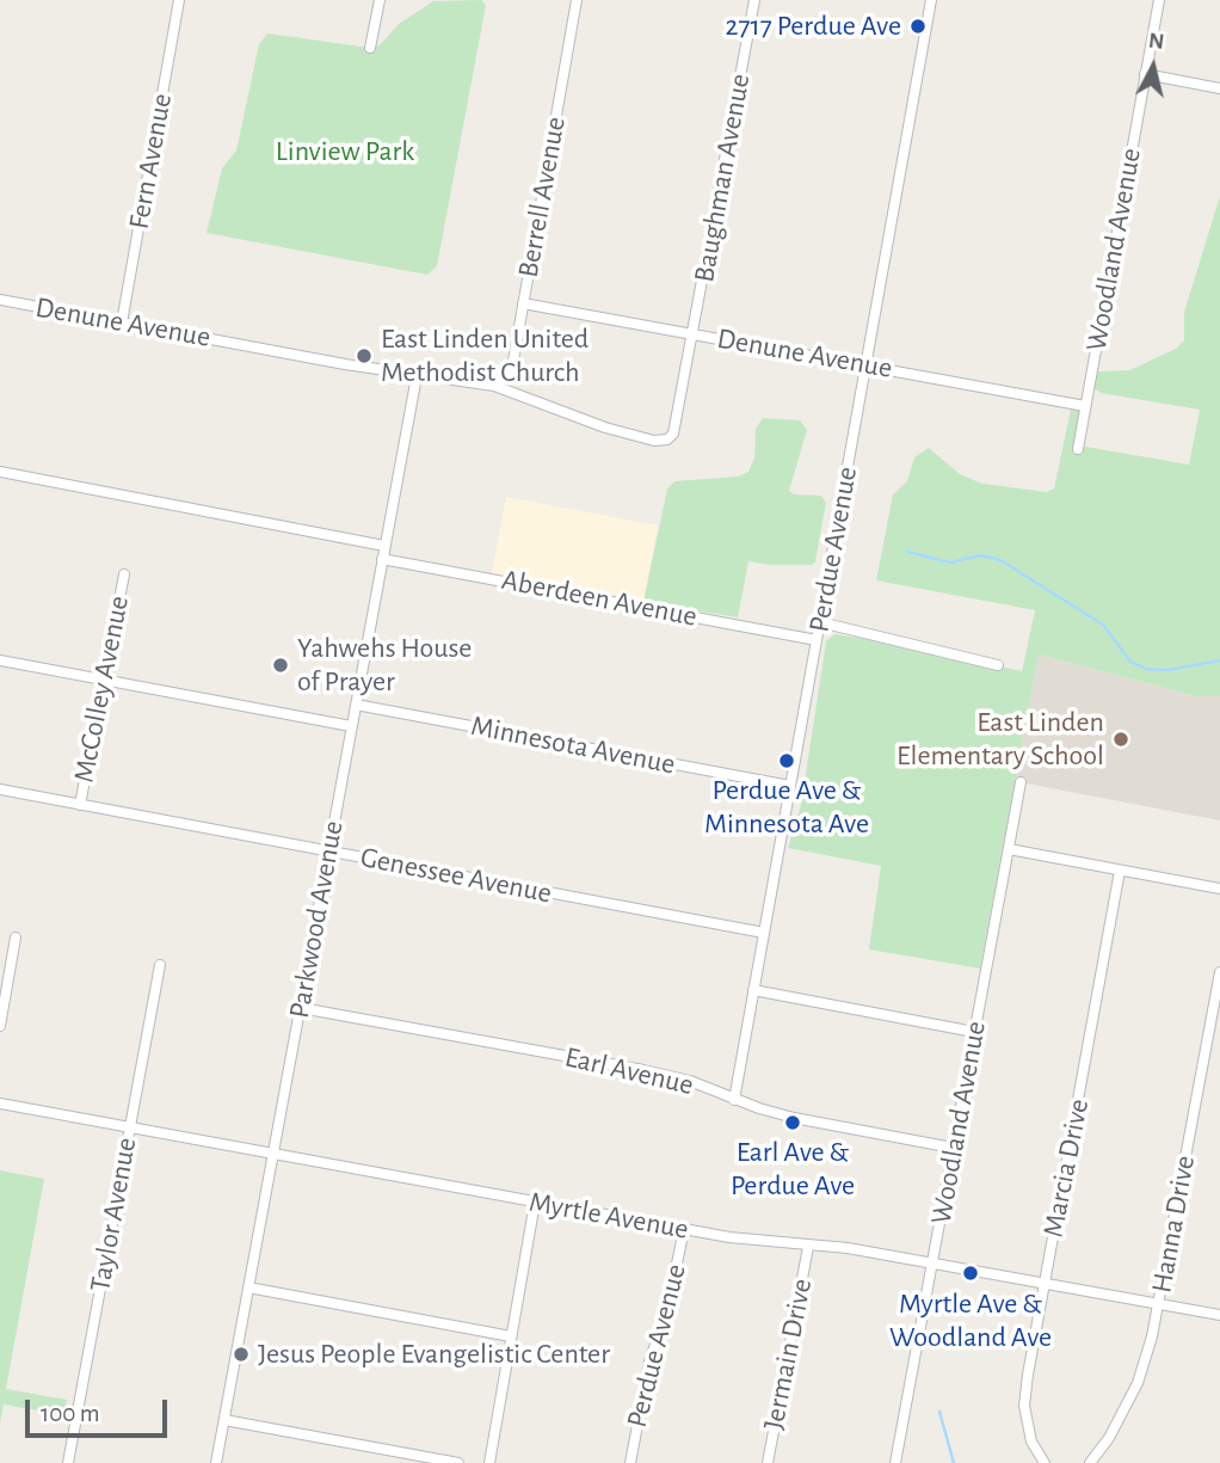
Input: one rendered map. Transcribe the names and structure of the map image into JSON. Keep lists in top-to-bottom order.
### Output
{
  "streets": {
    "street": [
      "Fern Avenue",
      "Baughman Avenue",
      "Berrell Avenue",
      "Woodland Avenue",
      "Denune Avenue",
      "Perdue Avenue",
      "Aberdeen Avenue",
      "McColley Avenue",
      "Minnesota Avenue",
      "Genessee Avenue",
      "Parkwood Avenue",
      "Earl Avenue",
      "Marcia Drive",
      "Taylor Avenue",
      "Myrtle Avenue",
      "Hanna Drive",
      "Jermain Drive"
    ]
  },
  "crossings": [
    ["Fern Avenue", "Denune Avenue"],
    ["Baughman Avenue", "Denune Avenue"],
    ["Berrell Avenue", "Denune Avenue"],
    ["Woodland Avenue", "Denune Avenue"],
    ["Woodland Avenue", "Earl Avenue"],
    ["Woodland Avenue", "Myrtle Avenue"],
    ["Denune Avenue", "Perdue Avenue"],
    ["Denune Avenue", "Parkwood Avenue"],
    ["Perdue Avenue", "Aberdeen Avenue"],
    ["Perdue Avenue", "Minnesota Avenue"],
    ["Perdue Avenue", "Genessee Avenue"],
    ["Perdue Avenue", "Earl Avenue"],
    ["Perdue Avenue", "Myrtle Avenue"],
    ["Aberdeen Avenue", "Parkwood Avenue"],
    ["McColley Avenue", "Genessee Avenue"],
    ["Minnesota Avenue", "Parkwood Avenue"],
    ["Genessee Avenue", "Parkwood Avenue"],
    ["Parkwood Avenue", "Earl Avenue"],
    ["Parkwood Avenue", "Myrtle Avenue"],
    ["Marcia Drive", "Myrtle Avenue"],
    ["Taylor Avenue", "Myrtle Avenue"],
    ["Myrtle Avenue", "Hanna Drive"],
    ["Myrtle Avenue", "Jermain Drive"]
  ],
  "parks": ["Linview Park"],
  "places": [
    "2717 Perdue Ave",
    "East Linden United Methodist Church",
    "Yahwehs House of Prayer",
    "East Linden Elementary School",
    "Perdue Ave & Minnesota Ave",
    "Earl Ave & Perdue Ave",
    "Myrtle Ave & Woodland Ave",
    "Jesus People Evangelistic Center"
  ],
  "scale_bar": "100 m",
  "north": "top"
}
